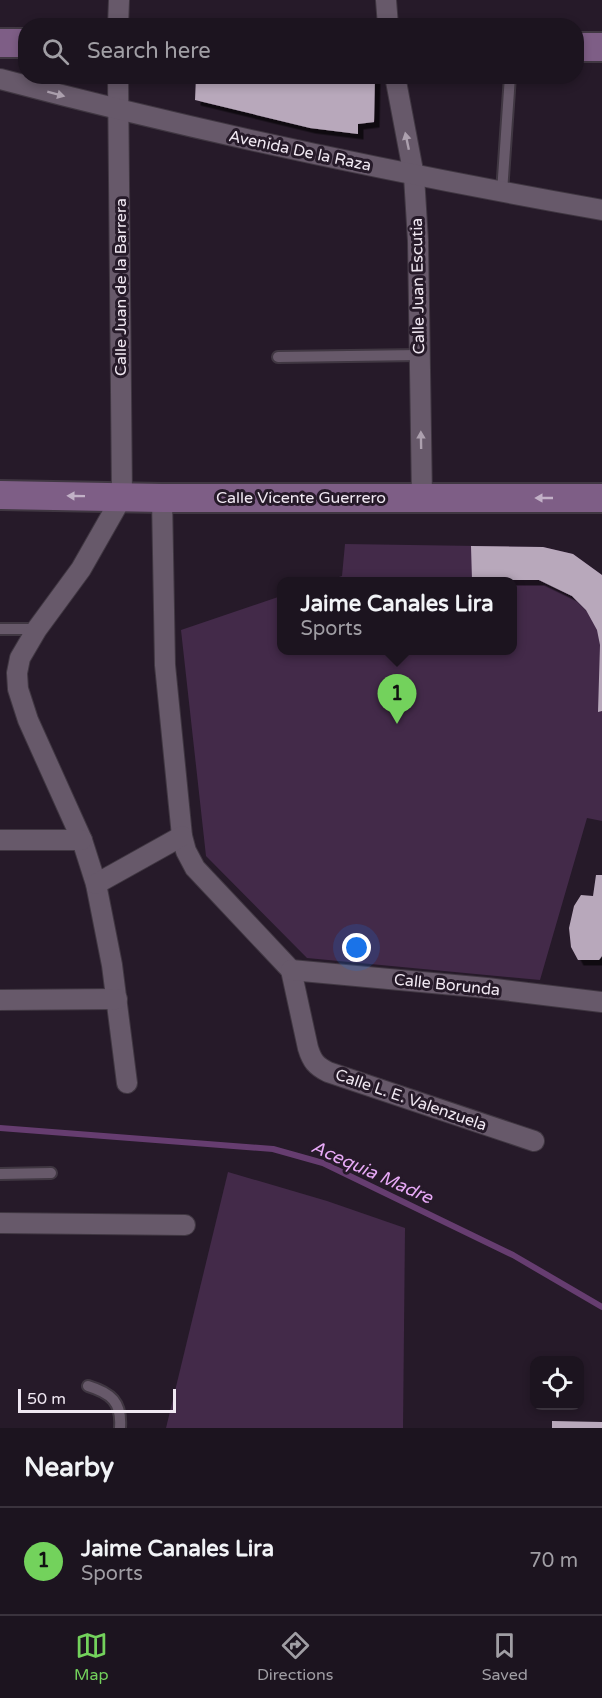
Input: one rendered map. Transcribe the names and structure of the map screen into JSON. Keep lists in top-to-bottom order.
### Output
{
  "streets": {
    "main road": ["Calle Vicente Guerrero"],
    "street": [
      "Avenida De la Raza",
      "Calle Juan Escutia",
      "Calle Juan de la Barrera",
      "Calle Borunda",
      "Calle L. E. Valenzuela"
    ]
  },
  "crossings": [
    ["Avenida De la Raza", "Calle Juan Escutia"],
    ["Avenida De la Raza", "Calle Juan de la Barrera"],
    ["Calle Juan Escutia", "Calle Vicente Guerrero"],
    ["Calle Juan de la Barrera", "Calle Vicente Guerrero"],
    ["Calle Borunda", "Calle L. E. Valenzuela"]
  ],
  "one_way": ["Calle Juan Escutia", "Calle Vicente Guerrero"],
  "water": ["Acequia Madre"],
  "scale_bar": "50 m",
  "page": {
    "search": "Search here",
    "popup": ["Jaime Canales Lira", "Sports"],
    "pins": "1",
    "scale": "50 m",
    "heading": "Nearby",
    "list": [
      {
        "mark": "1",
        "name": "Jaime Canales Lira",
        "note": "Sports",
        "value": "70 m"
      }
    ],
    "nav": ["Map", "Directions", "Saved"]
  }
}
